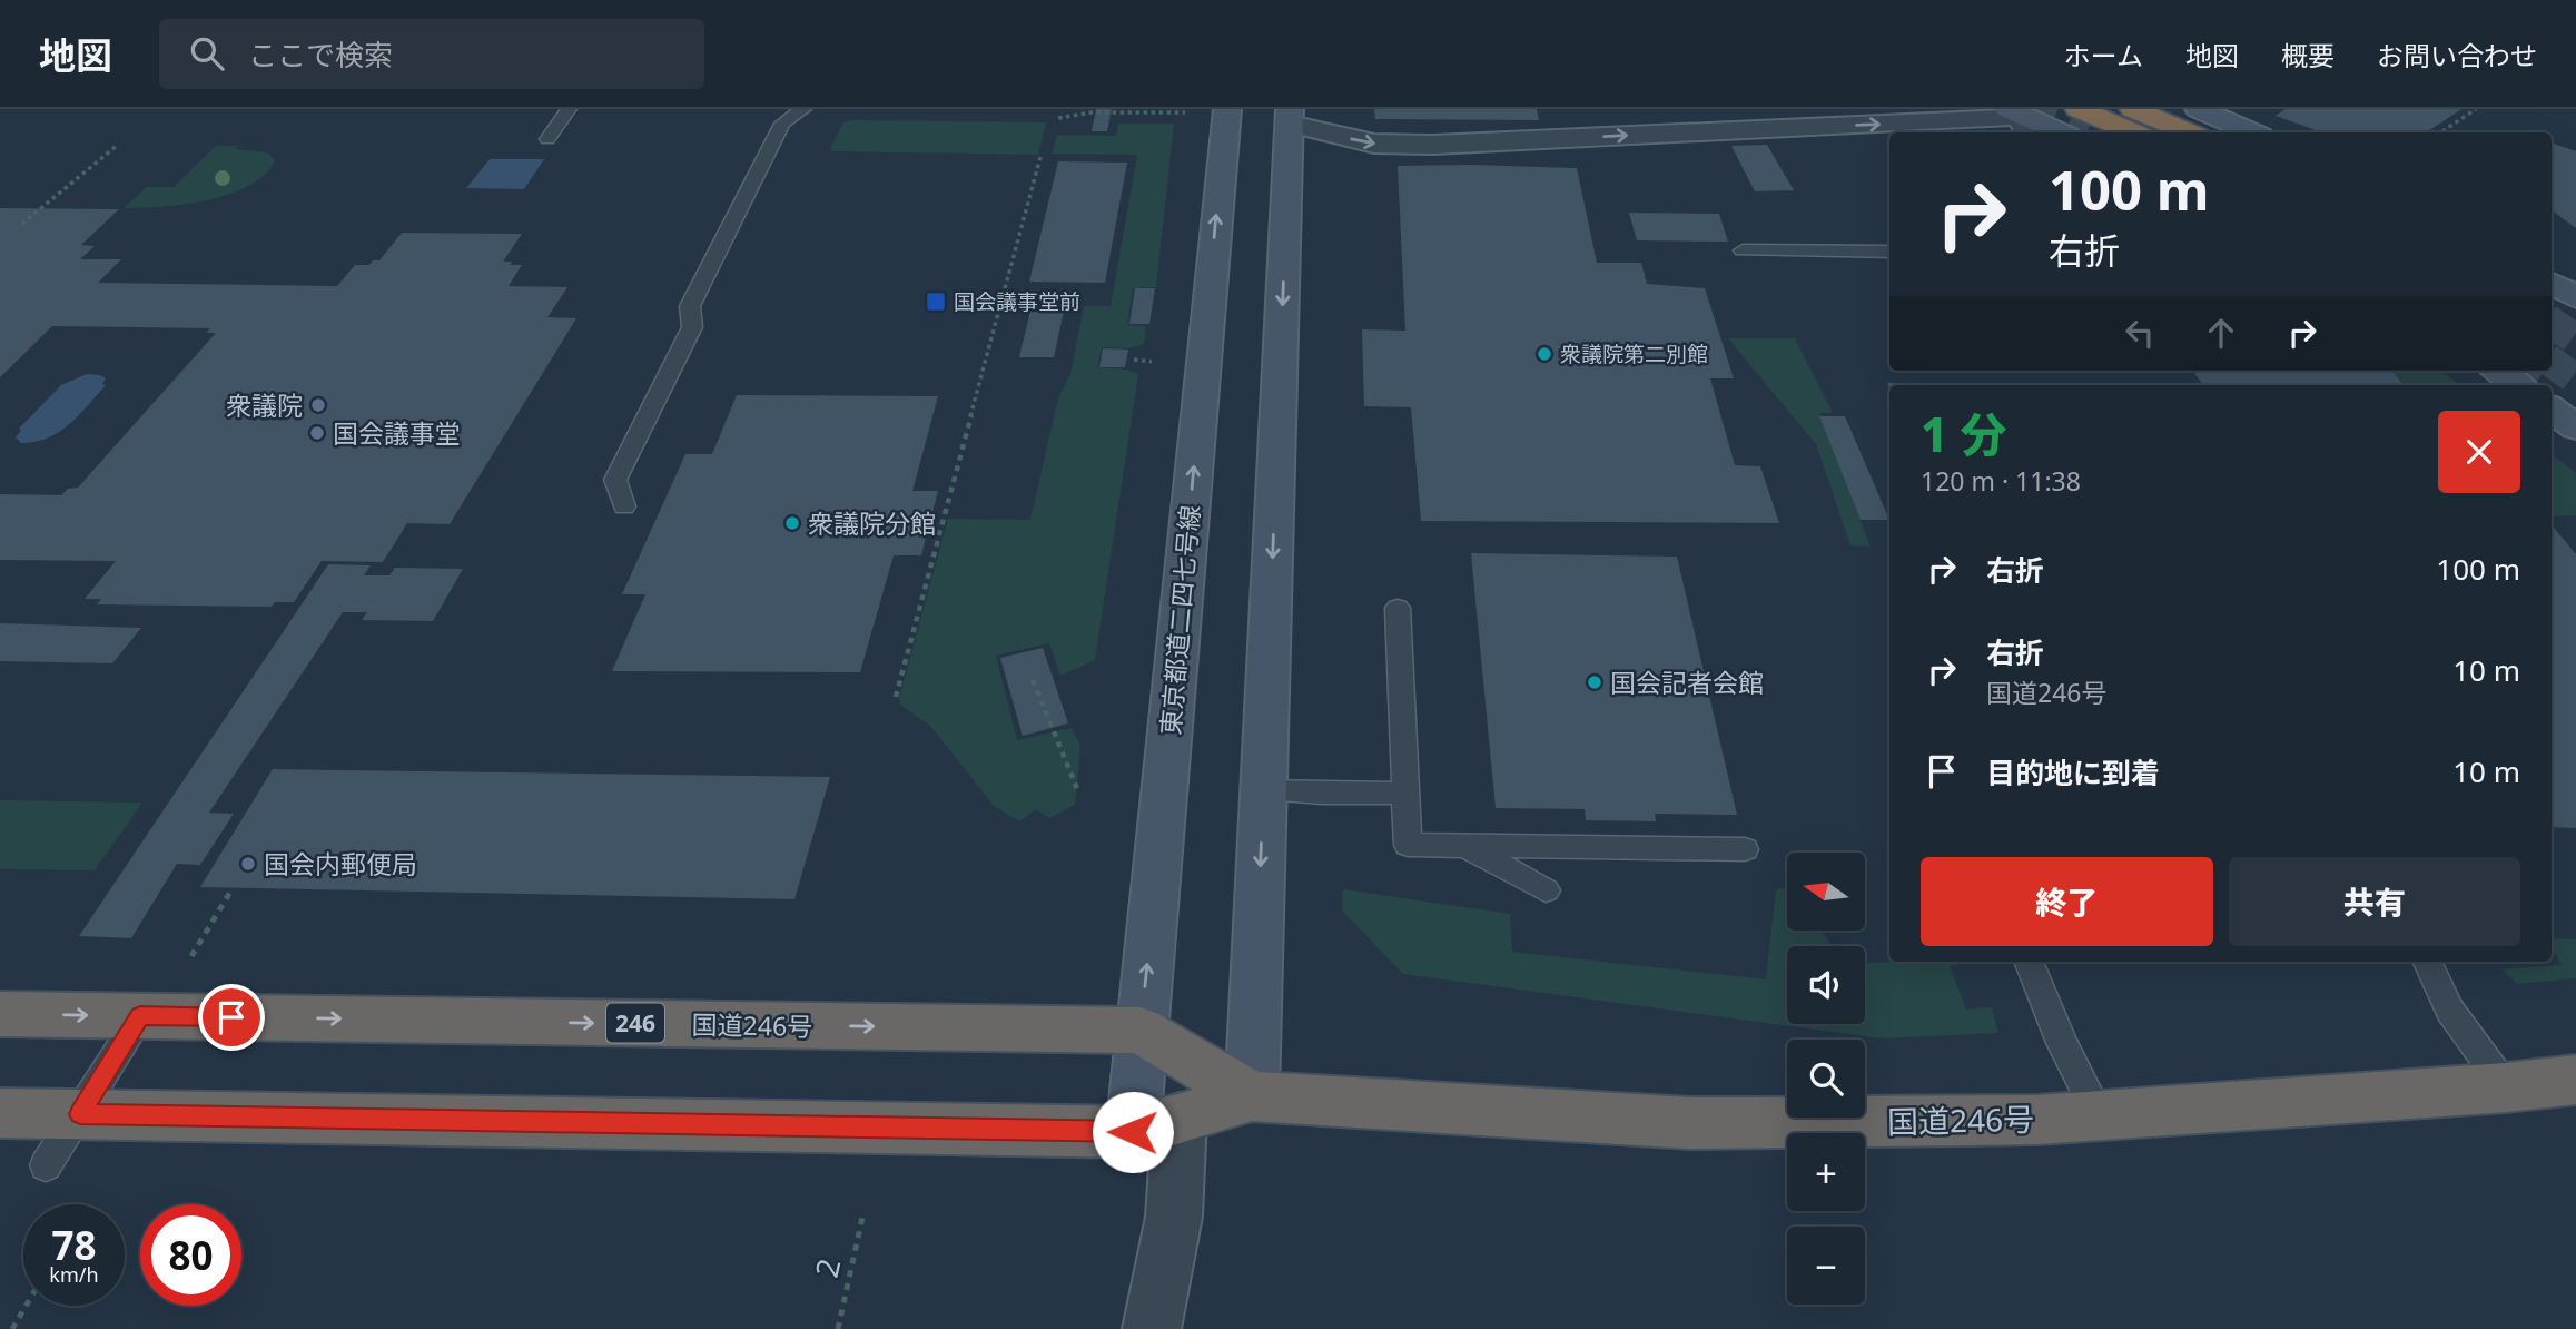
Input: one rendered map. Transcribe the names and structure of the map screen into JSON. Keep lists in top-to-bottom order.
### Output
{
  "streets": {
    "highway": ["246", "国道246号"],
    "main road": ["東京都道二四七号線"],
    "path": ["2"]
  },
  "crossings": [
    ["東京都道二四七号線", "国道246号"]
  ],
  "places": {
    "transit": ["国会議事堂前"],
    "other": [
      "衆議院第二別館",
      "衆議院",
      "国会議事堂",
      "衆議院分館",
      "国会記者会館",
      "国会内郵便局"
    ]
  },
  "north": "left",
  "page": {
    "header": "地図",
    "search": "ここで検索",
    "nav": [
      "ホーム",
      "地図",
      "概要",
      "お問い合わせ"
    ],
    "turn": ["100 m", "右折"],
    "heading": ["1 分", "120 m · 11:38"],
    "list": [
      {
        "name": "右折",
        "value": "100 m"
      },
      {
        "name": "右折",
        "note": "国道246号",
        "value": "10 m"
      },
      {
        "name": "目的地に到着",
        "value": "10 m"
      }
    ],
    "buttons": ["終了", "共有"],
    "map_buttons": ["+", "−"],
    "speed": "78 km/h",
    "limit": "80"
  }
}
